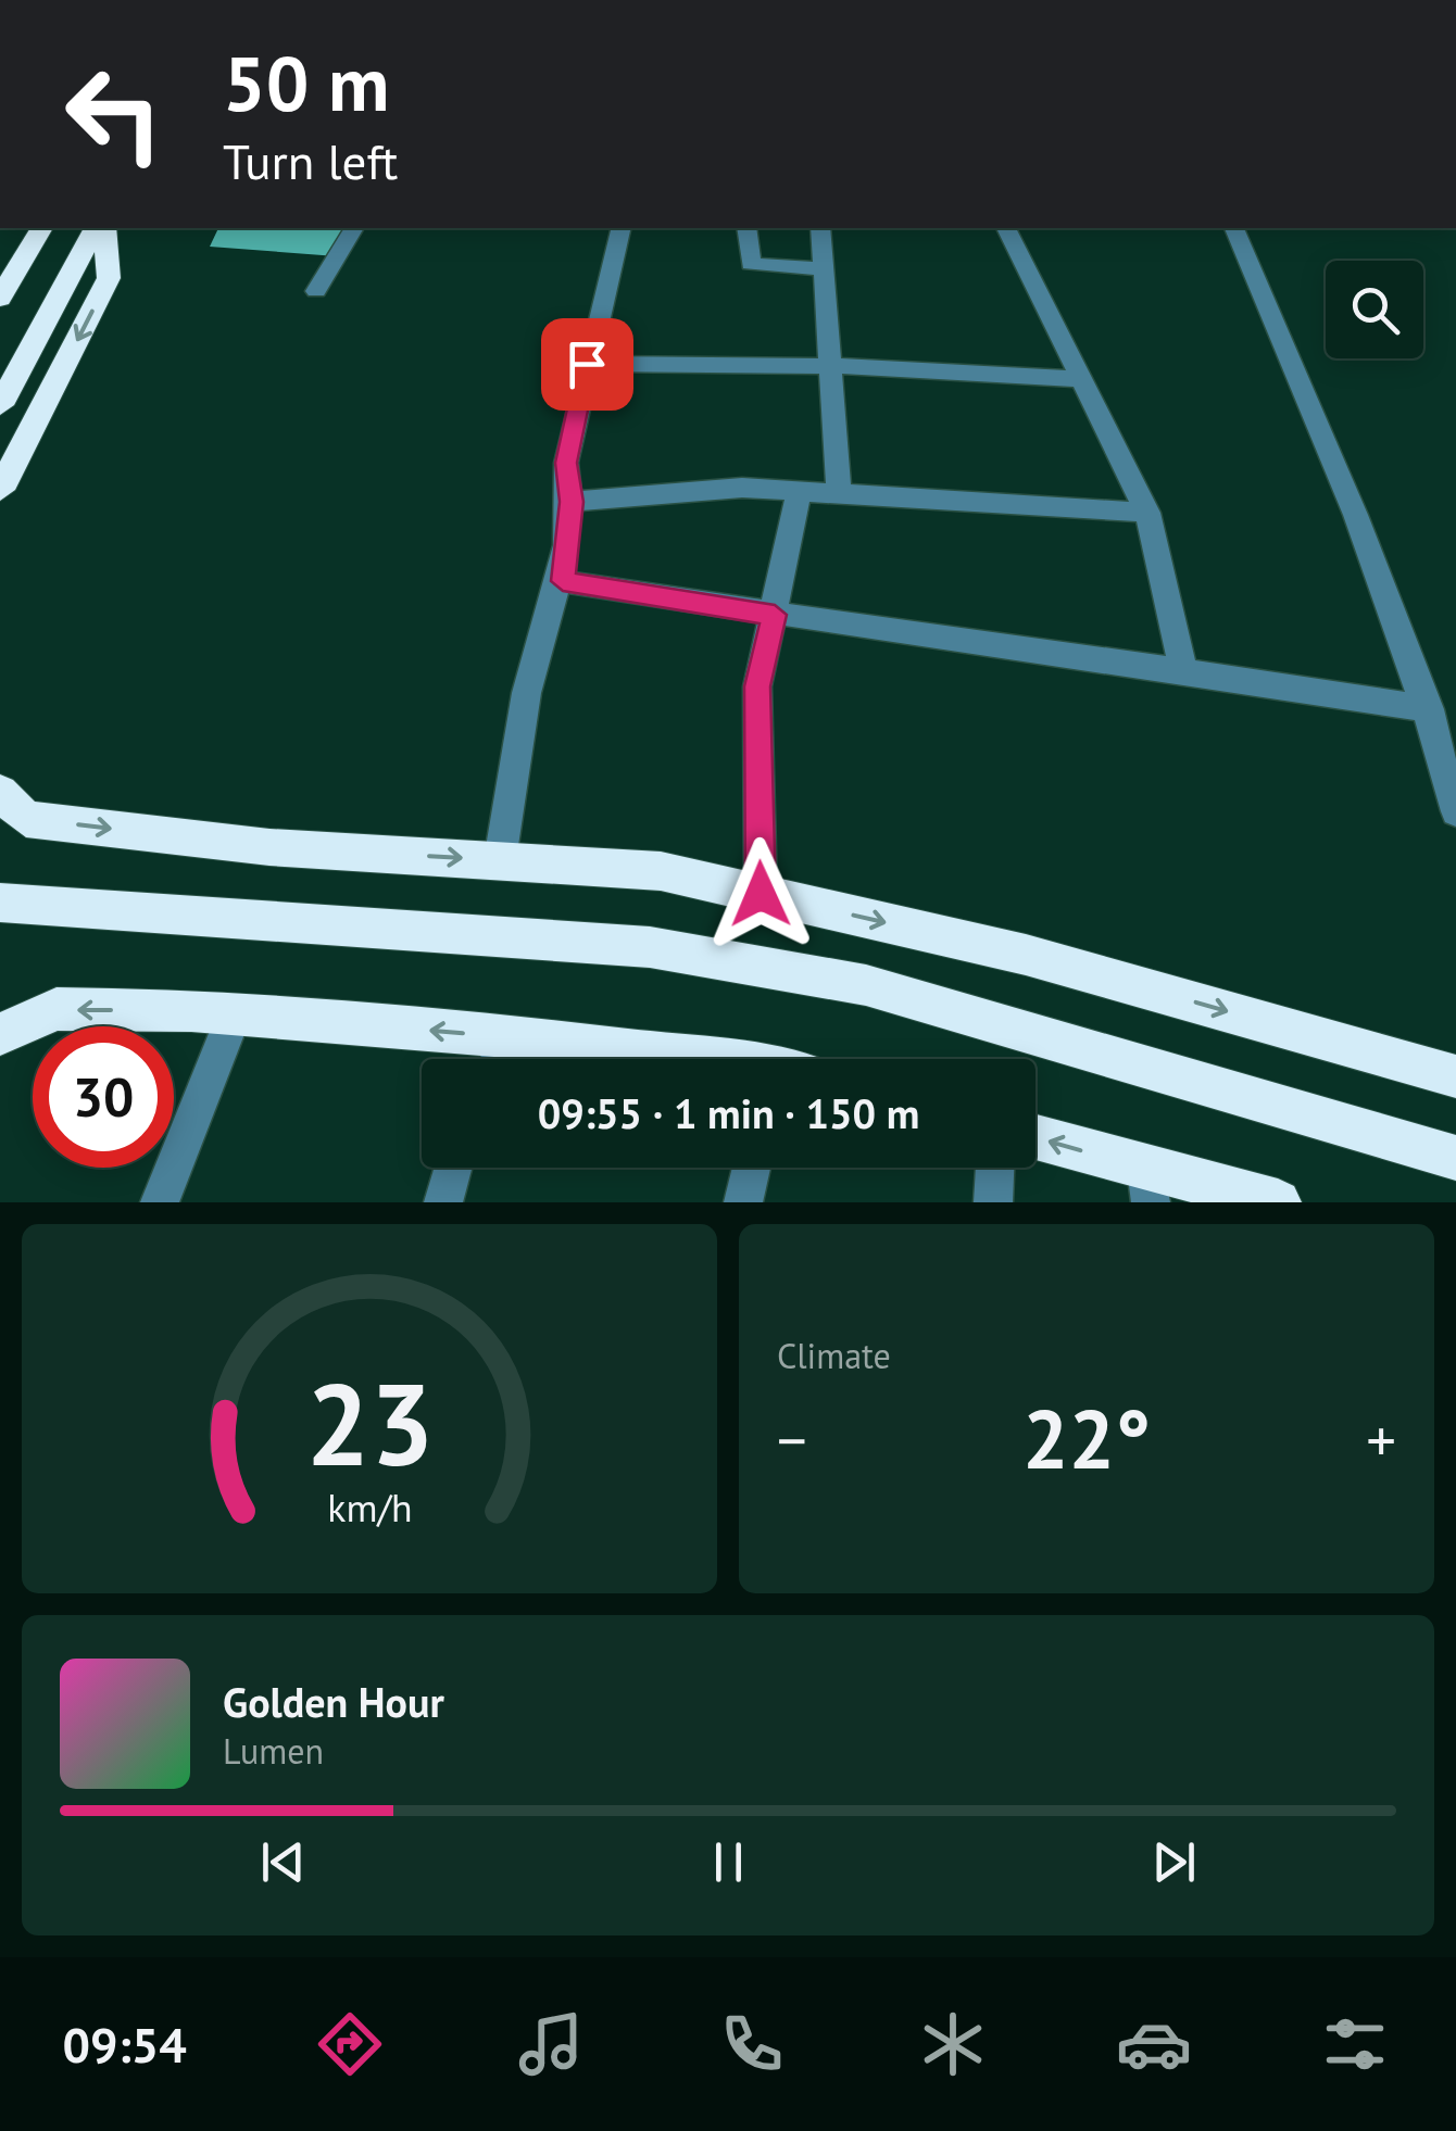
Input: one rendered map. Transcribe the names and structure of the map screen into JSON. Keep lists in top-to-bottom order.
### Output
{
  "page": {
    "turn": ["50 m", "Turn left"],
    "limit": "30",
    "trip": "09:55 · 1 min · 150 m",
    "tile": "Climate",
    "heat": ["−", "22°", "+"],
    "song": ["Golden Hour", "Lumen"],
    "tabs": "09:54",
    "gauge": ["23", "km/h"]
  }
}
